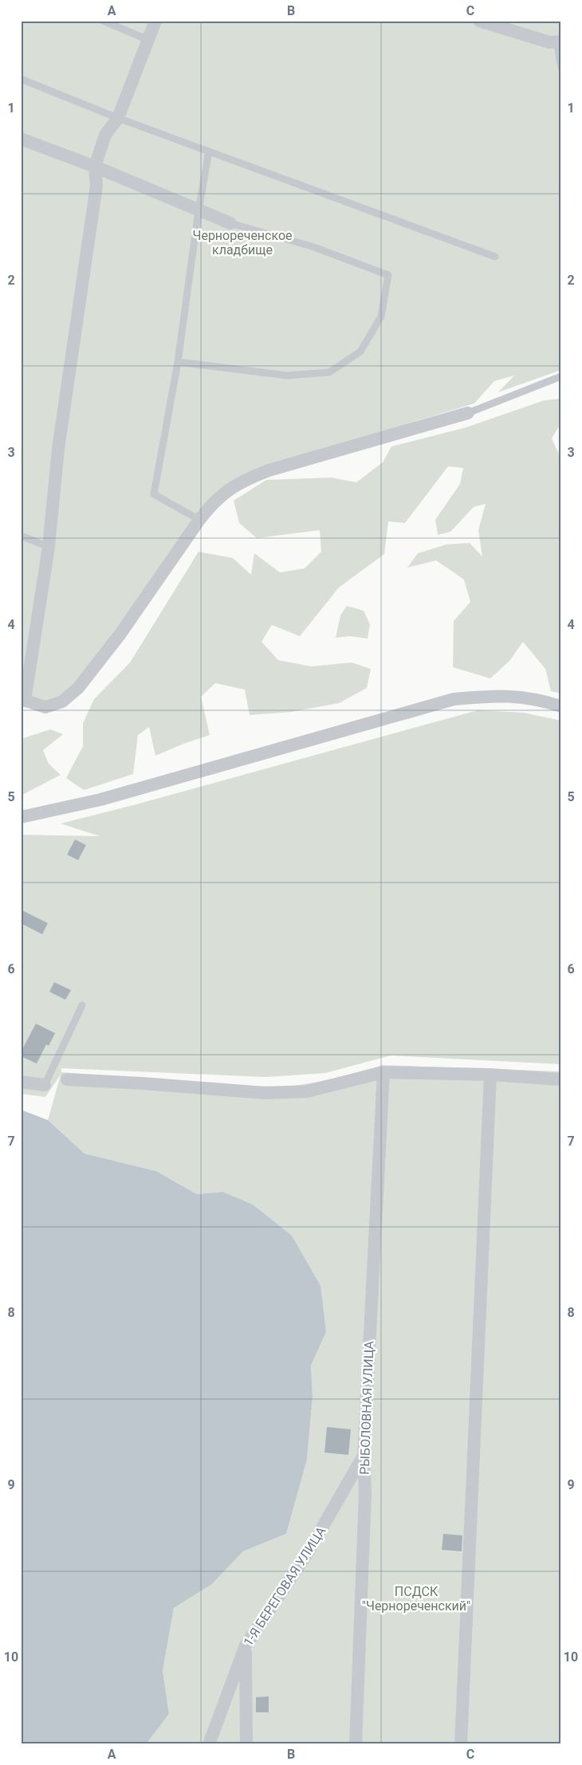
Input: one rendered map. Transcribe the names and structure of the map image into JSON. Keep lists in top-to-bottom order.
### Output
{
  "streets": {
    "street": ["РЫБОЛОВНАЯ УЛИЦА", "1-Я БЕРЕГОВАЯ УЛИЦА"]
  },
  "crossings": [
    ["РЫБОЛОВНАЯ УЛИЦА", "1-Я БЕРЕГОВАЯ УЛИЦА"]
  ],
  "parks": ["Чернореченское кладбище", "ПСДСК \"Чернореченский\""],
  "grid": {
    "columns": ["A", "B", "C"],
    "rows": [
      "1",
      "2",
      "3",
      "4",
      "5",
      "6",
      "7",
      "8",
      "9",
      "10"
    ]
  }
}
